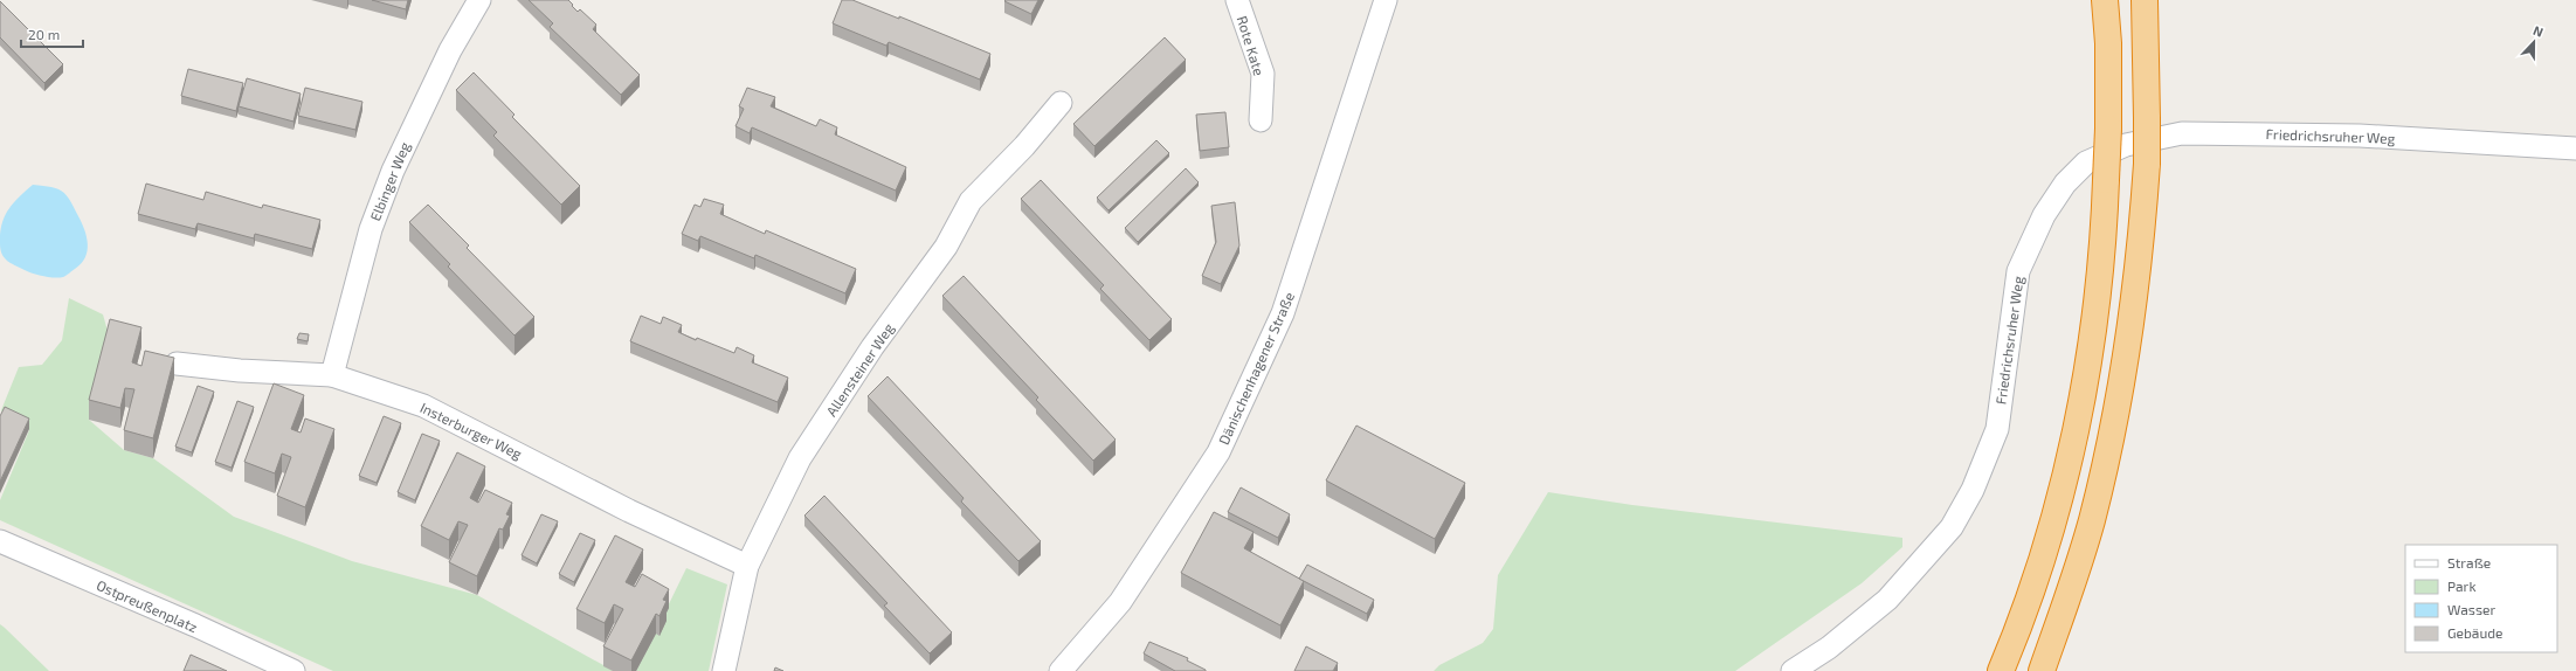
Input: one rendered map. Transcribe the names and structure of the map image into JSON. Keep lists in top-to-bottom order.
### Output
{
  "streets": {
    "street": [
      "Rote Kate",
      "Friedrichsruher Weg",
      "Elbinger Weg",
      "Dänischenhagener Straße",
      "Allensteiner Weg",
      "Insterburger Weg",
      "Ostpreußenplatz"
    ]
  },
  "crossings": [
    ["Elbinger Weg", "Insterburger Weg"],
    ["Allensteiner Weg", "Insterburger Weg"]
  ],
  "legend": [
    "Straße",
    "Park",
    "Wasser",
    "Gebäude"
  ],
  "scale_bar": "20 m",
  "north": "top"
}
